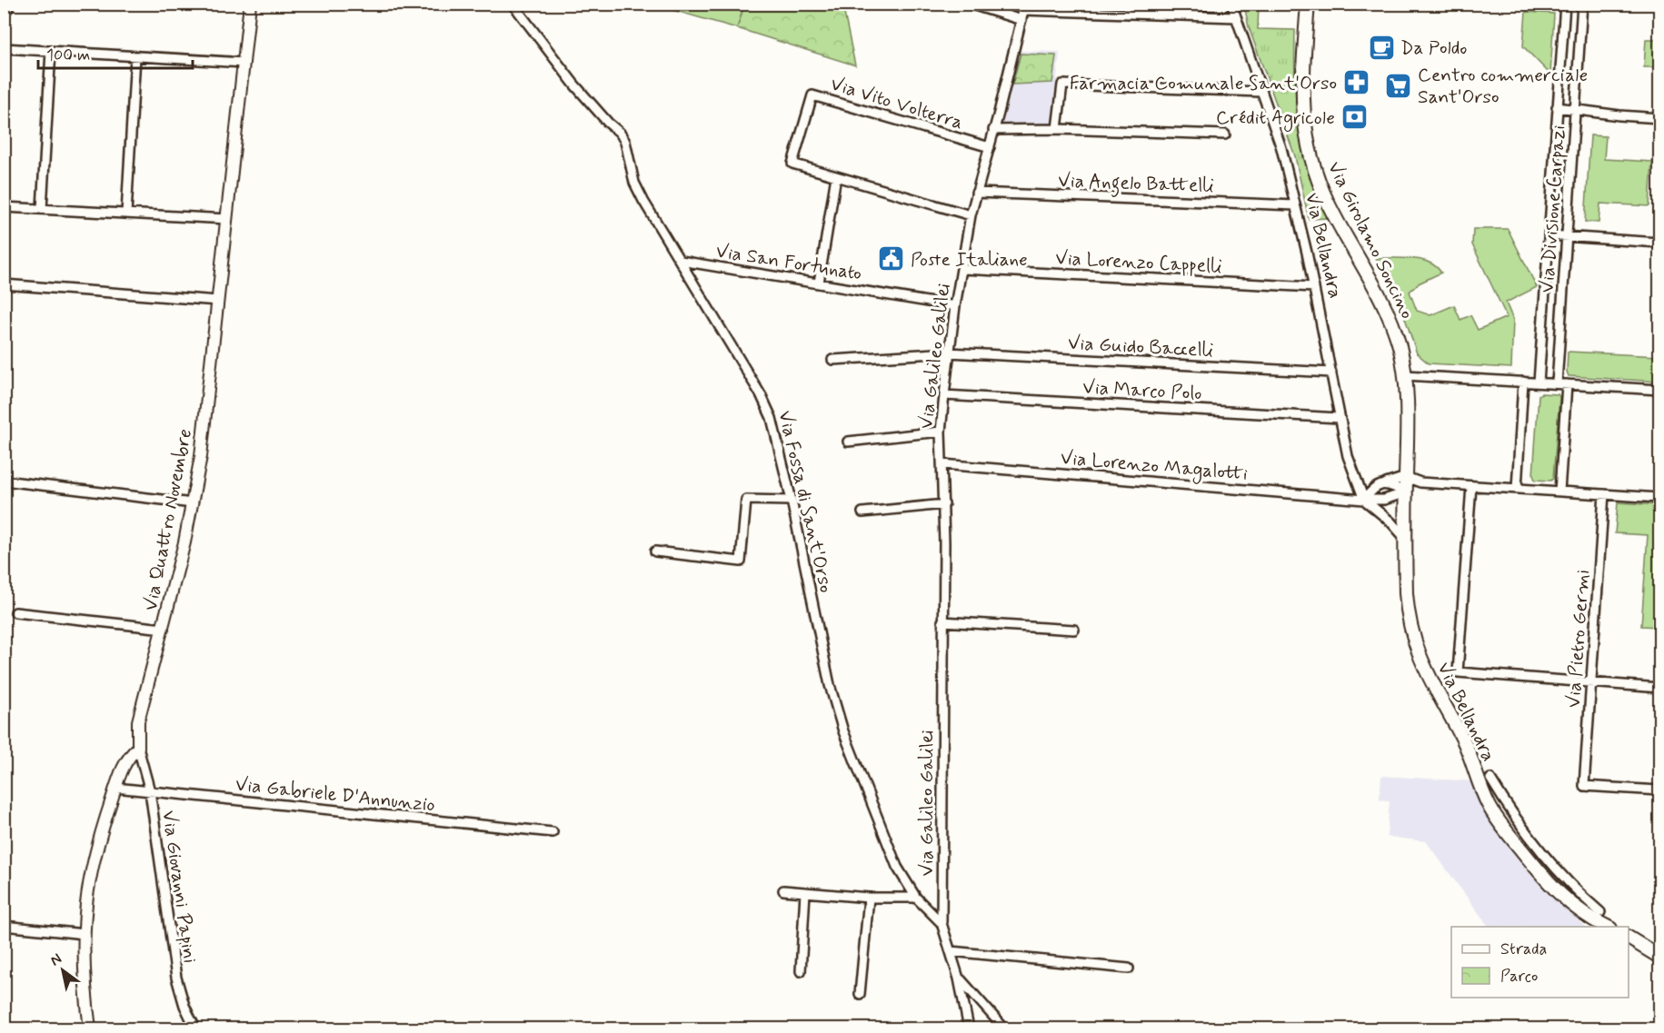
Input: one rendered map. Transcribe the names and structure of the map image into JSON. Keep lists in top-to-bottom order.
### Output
{
  "streets": {
    "main road": ["Via Girolamo Soncino", "Via Bellandra"],
    "street": [
      "Via Vito Volterra",
      "Via Angelo Battelli",
      "Via Divisione Carpazi",
      "Via San Fortunato",
      "Via Lorenzo Cappelli",
      "Via Guido Baccelli",
      "Via Galileo Galilei",
      "Via Marco Polo",
      "Via Lorenzo Magalotti",
      "Via Fossa di Sant'Orso",
      "Via Quattro Novembre",
      "Via Pietro Germi",
      "Via Gabriele D'Annunzio",
      "Via Giovanni Papini"
    ]
  },
  "crossings": [
    ["Via Vito Volterra", "Via Galileo Galilei"],
    ["Via Angelo Battelli", "Via Bellandra"],
    ["Via Angelo Battelli", "Via Galileo Galilei"],
    ["Via Girolamo Soncino", "Via Bellandra"],
    ["Via Girolamo Soncino", "Via Lorenzo Magalotti"],
    ["Via Bellandra", "Via Lorenzo Cappelli"],
    ["Via Bellandra", "Via Guido Baccelli"],
    ["Via Bellandra", "Via Marco Polo"],
    ["Via Bellandra", "Via Lorenzo Magalotti"],
    ["Via San Fortunato", "Via Galileo Galilei"],
    ["Via San Fortunato", "Via Fossa di Sant'Orso"],
    ["Via Lorenzo Cappelli", "Via Galileo Galilei"],
    ["Via Guido Baccelli", "Via Galileo Galilei"],
    ["Via Galileo Galilei", "Via Marco Polo"],
    ["Via Galileo Galilei", "Via Lorenzo Magalotti"],
    ["Via Galileo Galilei", "Via Fossa di Sant'Orso"],
    ["Via Quattro Novembre", "Via Giovanni Papini"],
    ["Via Gabriele D'Annunzio", "Via Giovanni Papini"]
  ],
  "places": {
    "cafe": ["Da Poldo"],
    "pharmacy": ["Farmacia Comunale Sant'Orso"],
    "supermarket": ["Centro commerciale Sant'Orso"],
    "bank": ["Crédit Agricole"],
    "public building": ["Poste Italiane"]
  },
  "legend": ["Strada", "Parco"],
  "scale_bar": "100 m",
  "north": "top left"
}
